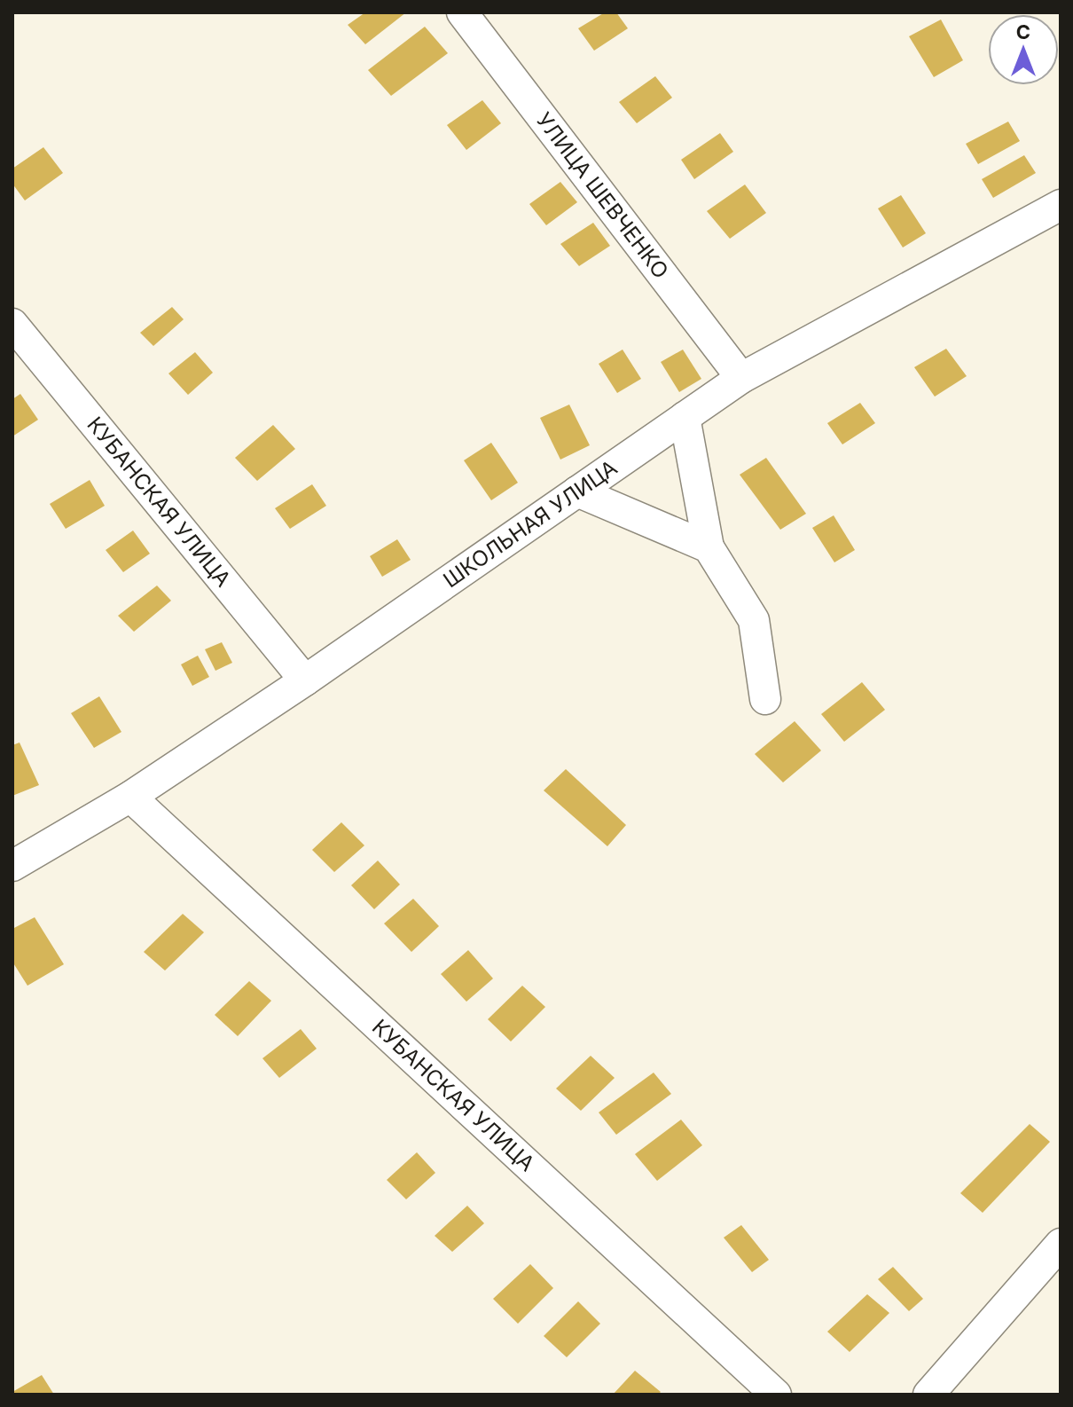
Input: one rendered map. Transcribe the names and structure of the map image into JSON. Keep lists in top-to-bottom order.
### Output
{
  "streets": {
    "street": ["УЛИЦА ШЕВЧЕНКО", "КУБАНСКАЯ УЛИЦА", "ШКОЛЬНАЯ УЛИЦА"]
  },
  "crossings": [
    ["УЛИЦА ШЕВЧЕНКО", "ШКОЛЬНАЯ УЛИЦА"],
    ["КУБАНСКАЯ УЛИЦА", "ШКОЛЬНАЯ УЛИЦА"]
  ],
  "north": "top"
}
